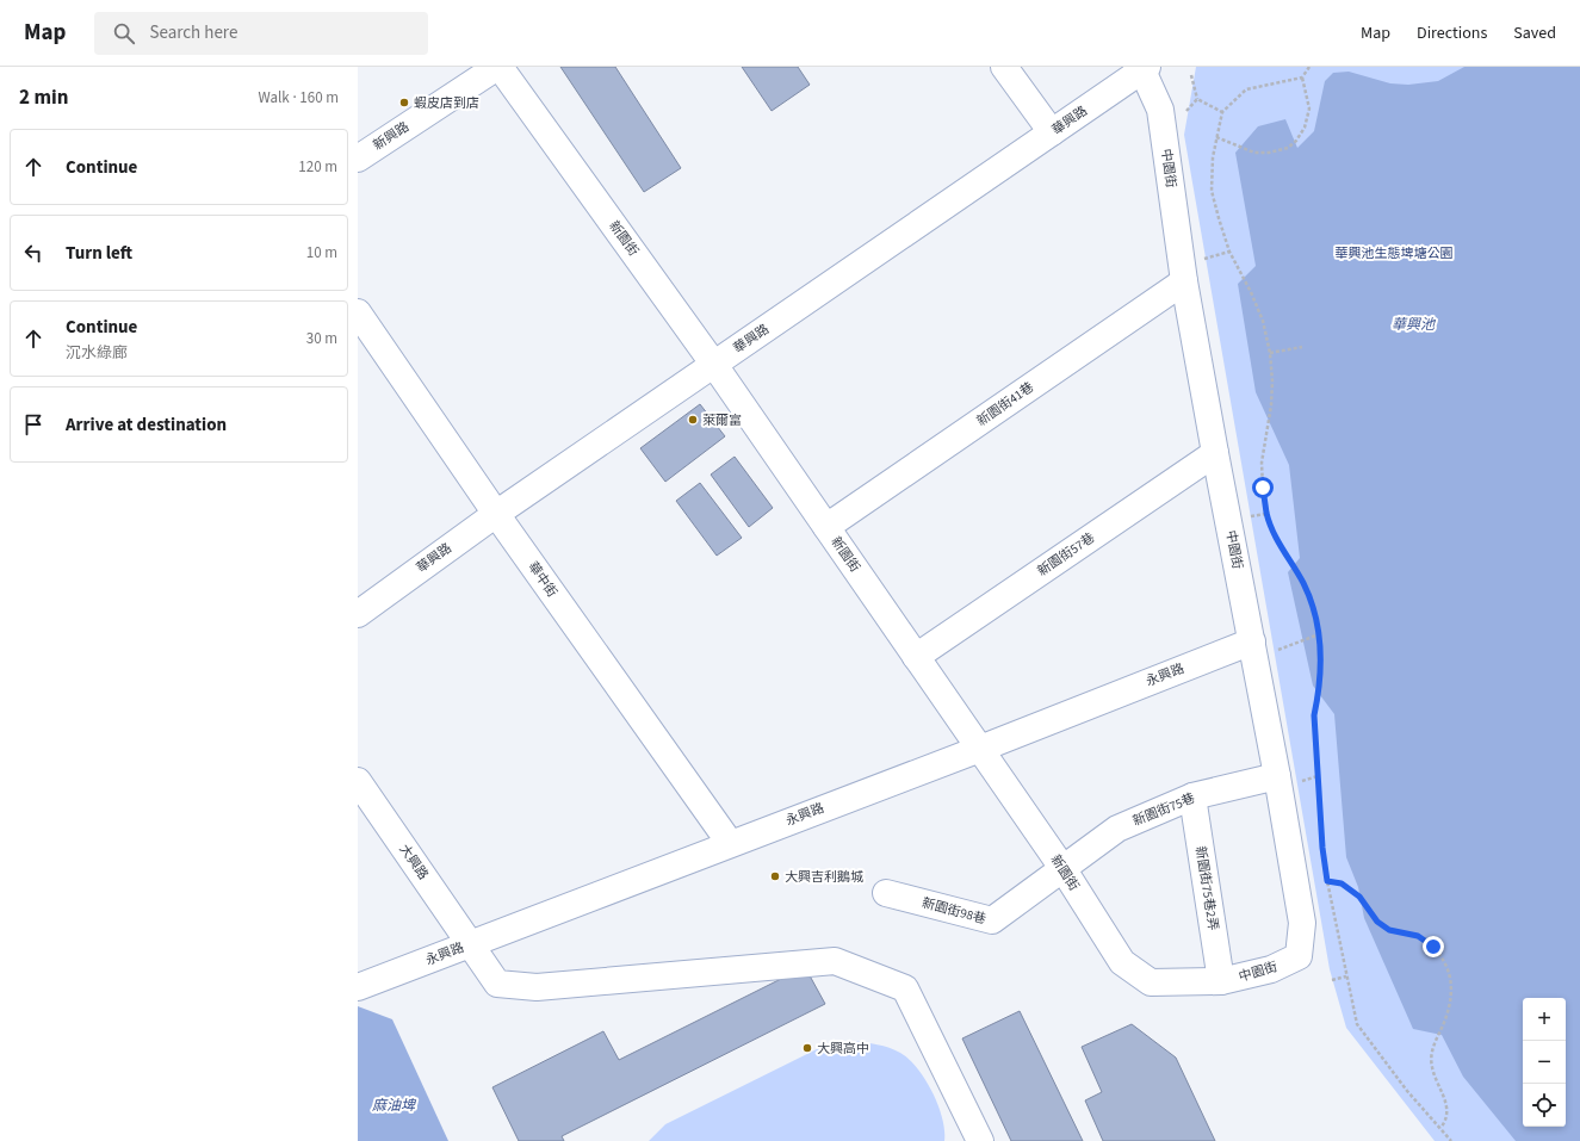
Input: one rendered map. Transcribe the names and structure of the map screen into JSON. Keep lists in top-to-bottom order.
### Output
{
  "streets": {
    "street": [
      "華興路",
      "新興路",
      "中園街",
      "新園街",
      "新園街41巷",
      "新園街57巷",
      "華中街",
      "永興路",
      "新園街75巷",
      "大興路",
      "新園街75巷2弄",
      "新園街98巷"
    ]
  },
  "crossings": [
    ["華興路", "中園街"],
    ["華興路", "新園街"],
    ["華興路", "華中街"],
    ["新興路", "新園街"],
    ["中園街", "新園街"],
    ["中園街", "新園街41巷"],
    ["中園街", "新園街57巷"],
    ["中園街", "永興路"],
    ["中園街", "新園街75巷"],
    ["中園街", "新園街75巷2弄"],
    ["新園街", "新園街41巷"],
    ["新園街", "新園街57巷"],
    ["新園街", "永興路"],
    ["新園街", "新園街75巷"],
    ["新園街", "新園街75巷2弄"],
    ["新園街", "新園街98巷"],
    ["華中街", "永興路"],
    ["永興路", "大興路"],
    ["新園街75巷", "新園街75巷2弄"],
    ["新園街75巷", "新園街98巷"]
  ],
  "water": ["華興池", "麻油埤"],
  "parks": ["華興池生態埤塘公園"],
  "places": [
    "蝦皮店到店",
    "萊爾富",
    "大興吉利鵝城",
    "大興高中"
  ],
  "page": {
    "header": "Map",
    "search": "Search here",
    "nav": ["Map", "Directions", "Saved"],
    "heading": ["2 min", "Walk · 160 m"],
    "list": [
      ["Continue", "120 m"],
      ["Turn left", "10 m"],
      ["Continue", "沉水綠廊", "30 m"],
      "Arrive at destination"
    ],
    "map_buttons": ["+", "−"]
  }
}
